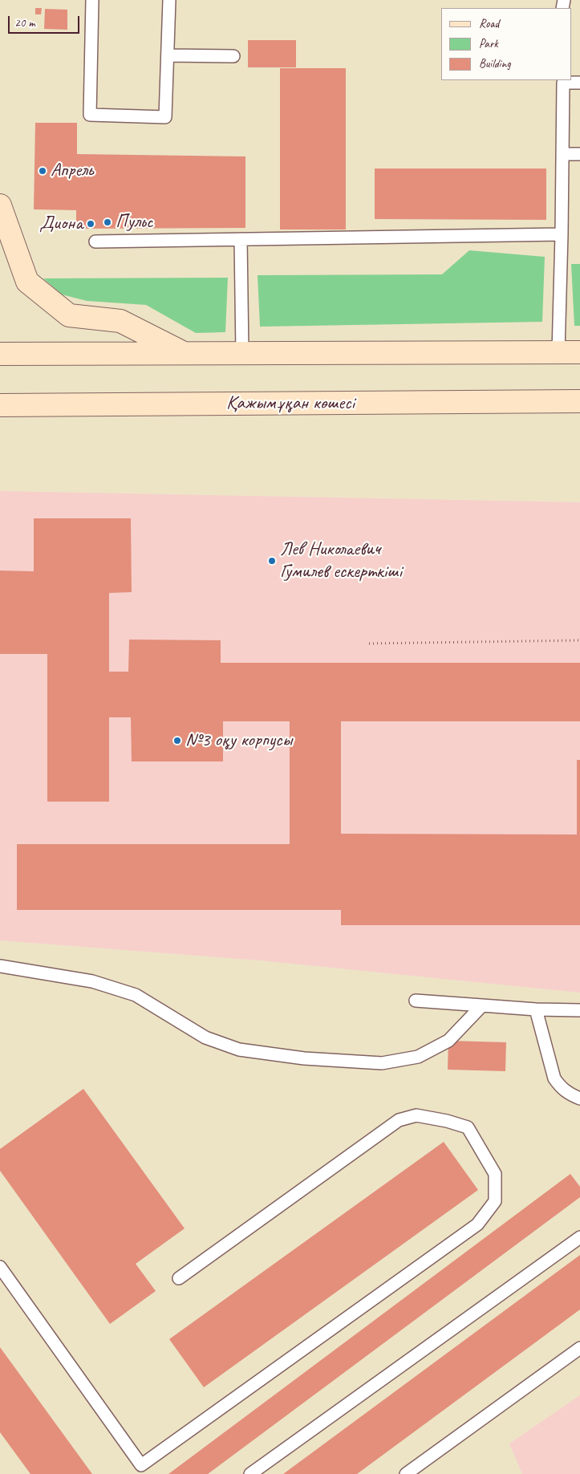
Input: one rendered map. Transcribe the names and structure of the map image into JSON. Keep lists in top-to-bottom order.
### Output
{
  "streets": {
    "main road": ["Қажымұқан көшесі"]
  },
  "places": [
    "Апрель",
    "Пульс",
    "Диона",
    "Лев Николаевич Гумилев ескерткіші",
    "№3 оқу корпусы"
  ],
  "legend": ["Road", "Park", "Building"],
  "scale_bar": "20 m"
}
